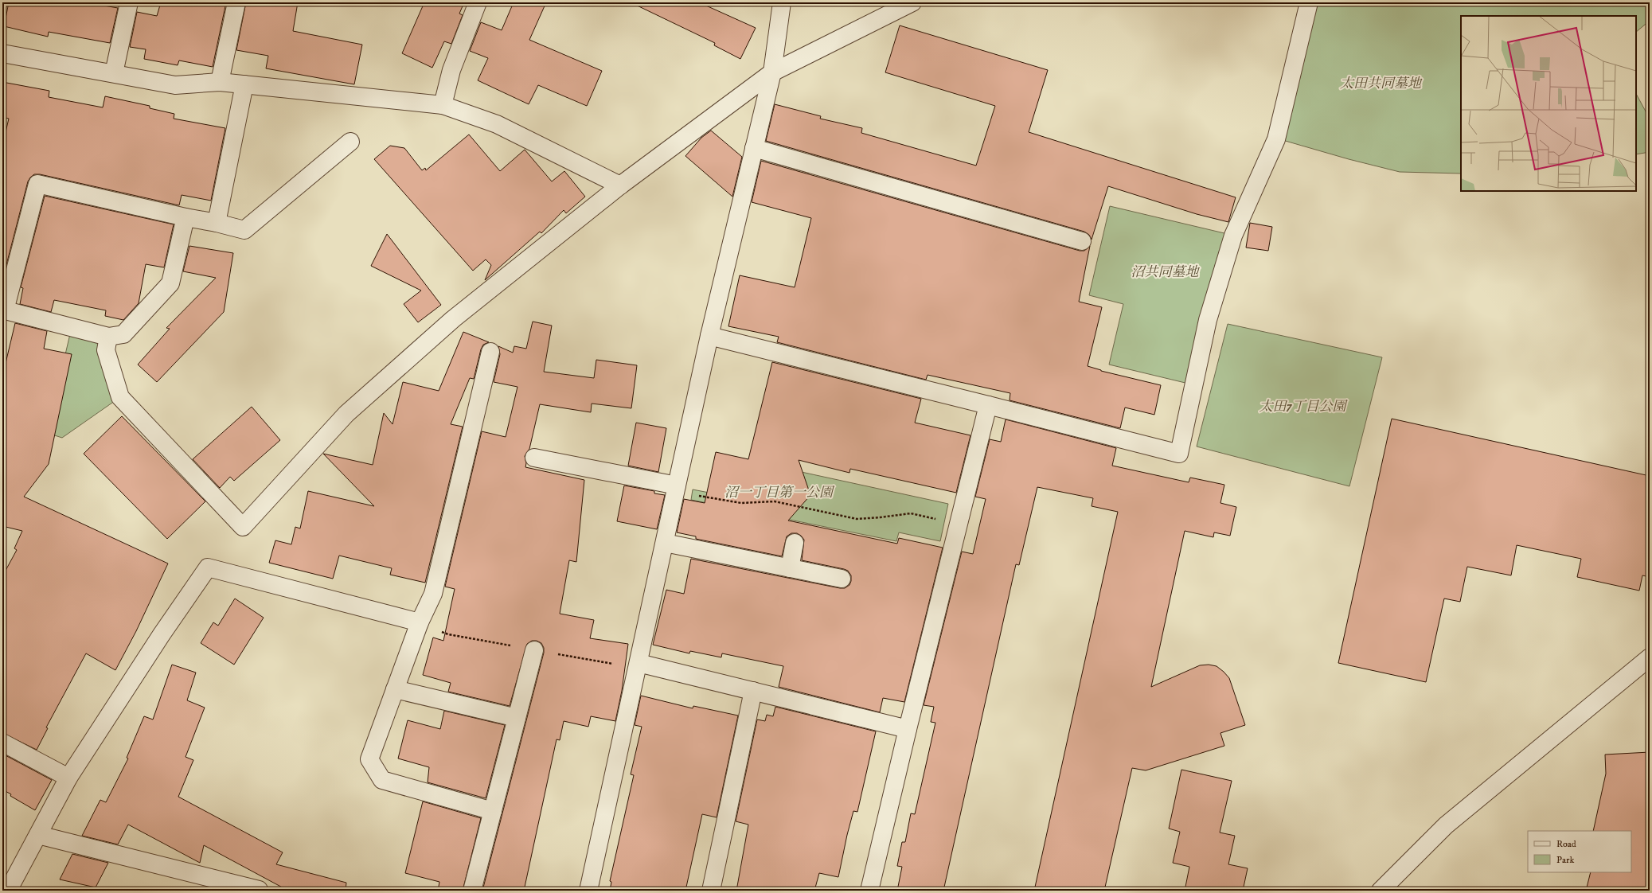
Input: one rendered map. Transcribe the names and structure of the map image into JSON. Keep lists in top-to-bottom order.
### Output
{
  "parks": [
    "太田共同墓地",
    "沼共同墓地",
    "太田7丁目公園",
    "沼一丁目第一公園"
  ],
  "legend": ["Road", "Park"]
}
